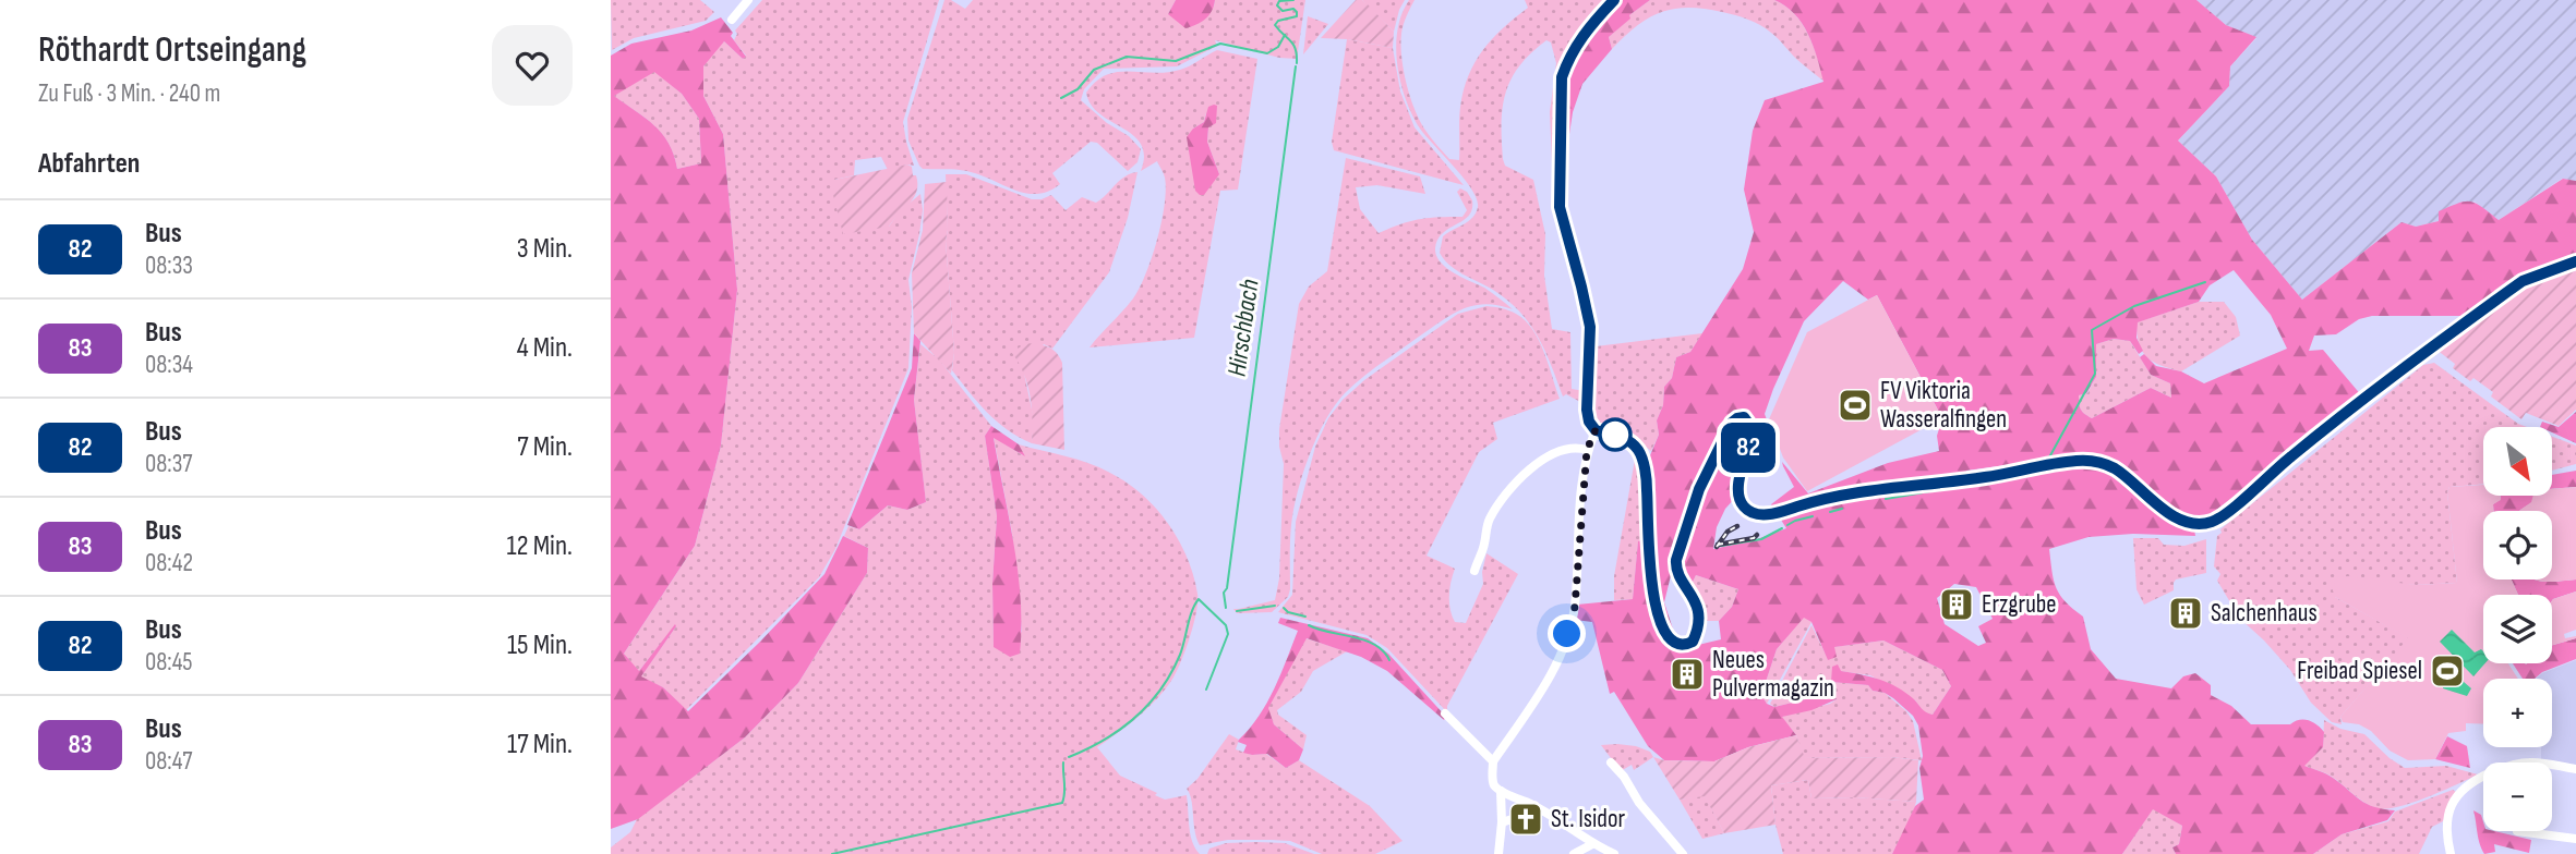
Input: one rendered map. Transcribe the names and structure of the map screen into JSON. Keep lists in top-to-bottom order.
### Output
{
  "water": ["Hirschbach"],
  "places": {
    "sports": ["FV Viktoria Wasseralfingen", "Freibad Spiesel"],
    "building": ["Erzgrube", "Salchenhaus", "Neues Pulvermagazin"],
    "church": ["St. Isidor"]
  },
  "lines": ["bus line 82"],
  "north": "bottom right",
  "page": {
    "heading": [
      ["Röthardt Ortseingang", "Zu Fuß · 3 Min. · 240 m"],
      "Abfahrten"
    ],
    "on_map": "82",
    "list": [
      {
        "mark": "82",
        "name": "Bus",
        "note": "08:33",
        "value": "3 Min."
      },
      {
        "mark": "83",
        "name": "Bus",
        "note": "08:34",
        "value": "4 Min."
      },
      {
        "mark": "82",
        "name": "Bus",
        "note": "08:37",
        "value": "7 Min."
      },
      {
        "mark": "83",
        "name": "Bus",
        "note": "08:42",
        "value": "12 Min."
      },
      {
        "mark": "82",
        "name": "Bus",
        "note": "08:45",
        "value": "15 Min."
      },
      {
        "mark": "83",
        "name": "Bus",
        "note": "08:47",
        "value": "17 Min."
      }
    ],
    "map_buttons": ["+", "−"]
  }
}
